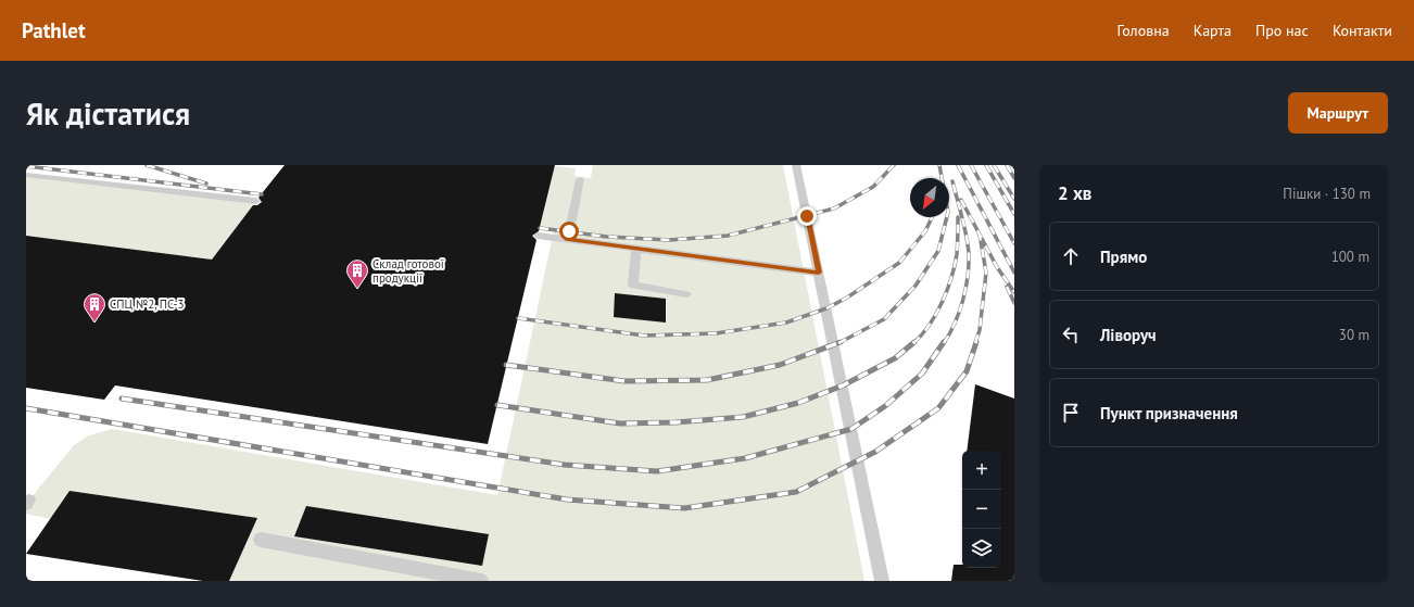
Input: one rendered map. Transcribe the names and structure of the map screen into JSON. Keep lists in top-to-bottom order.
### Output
{
  "places": {
    "building": ["Склад готової продукції", "СПЦ №2, ПС-3"]
  },
  "north": "bottom left",
  "page": {
    "header": "Pathlet",
    "nav": [
      "Головна",
      "Карта",
      "Про нас",
      "Контакти"
    ],
    "buttons": "Маршрут",
    "title": "Як дістатися",
    "heading": ["2 хв", "Пішки · 130 m"],
    "list": [
      ["Прямо", "100 m"],
      ["Ліворуч", "30 m"],
      "Пункт призначення"
    ],
    "map_buttons": ["+", "−"]
  }
}
